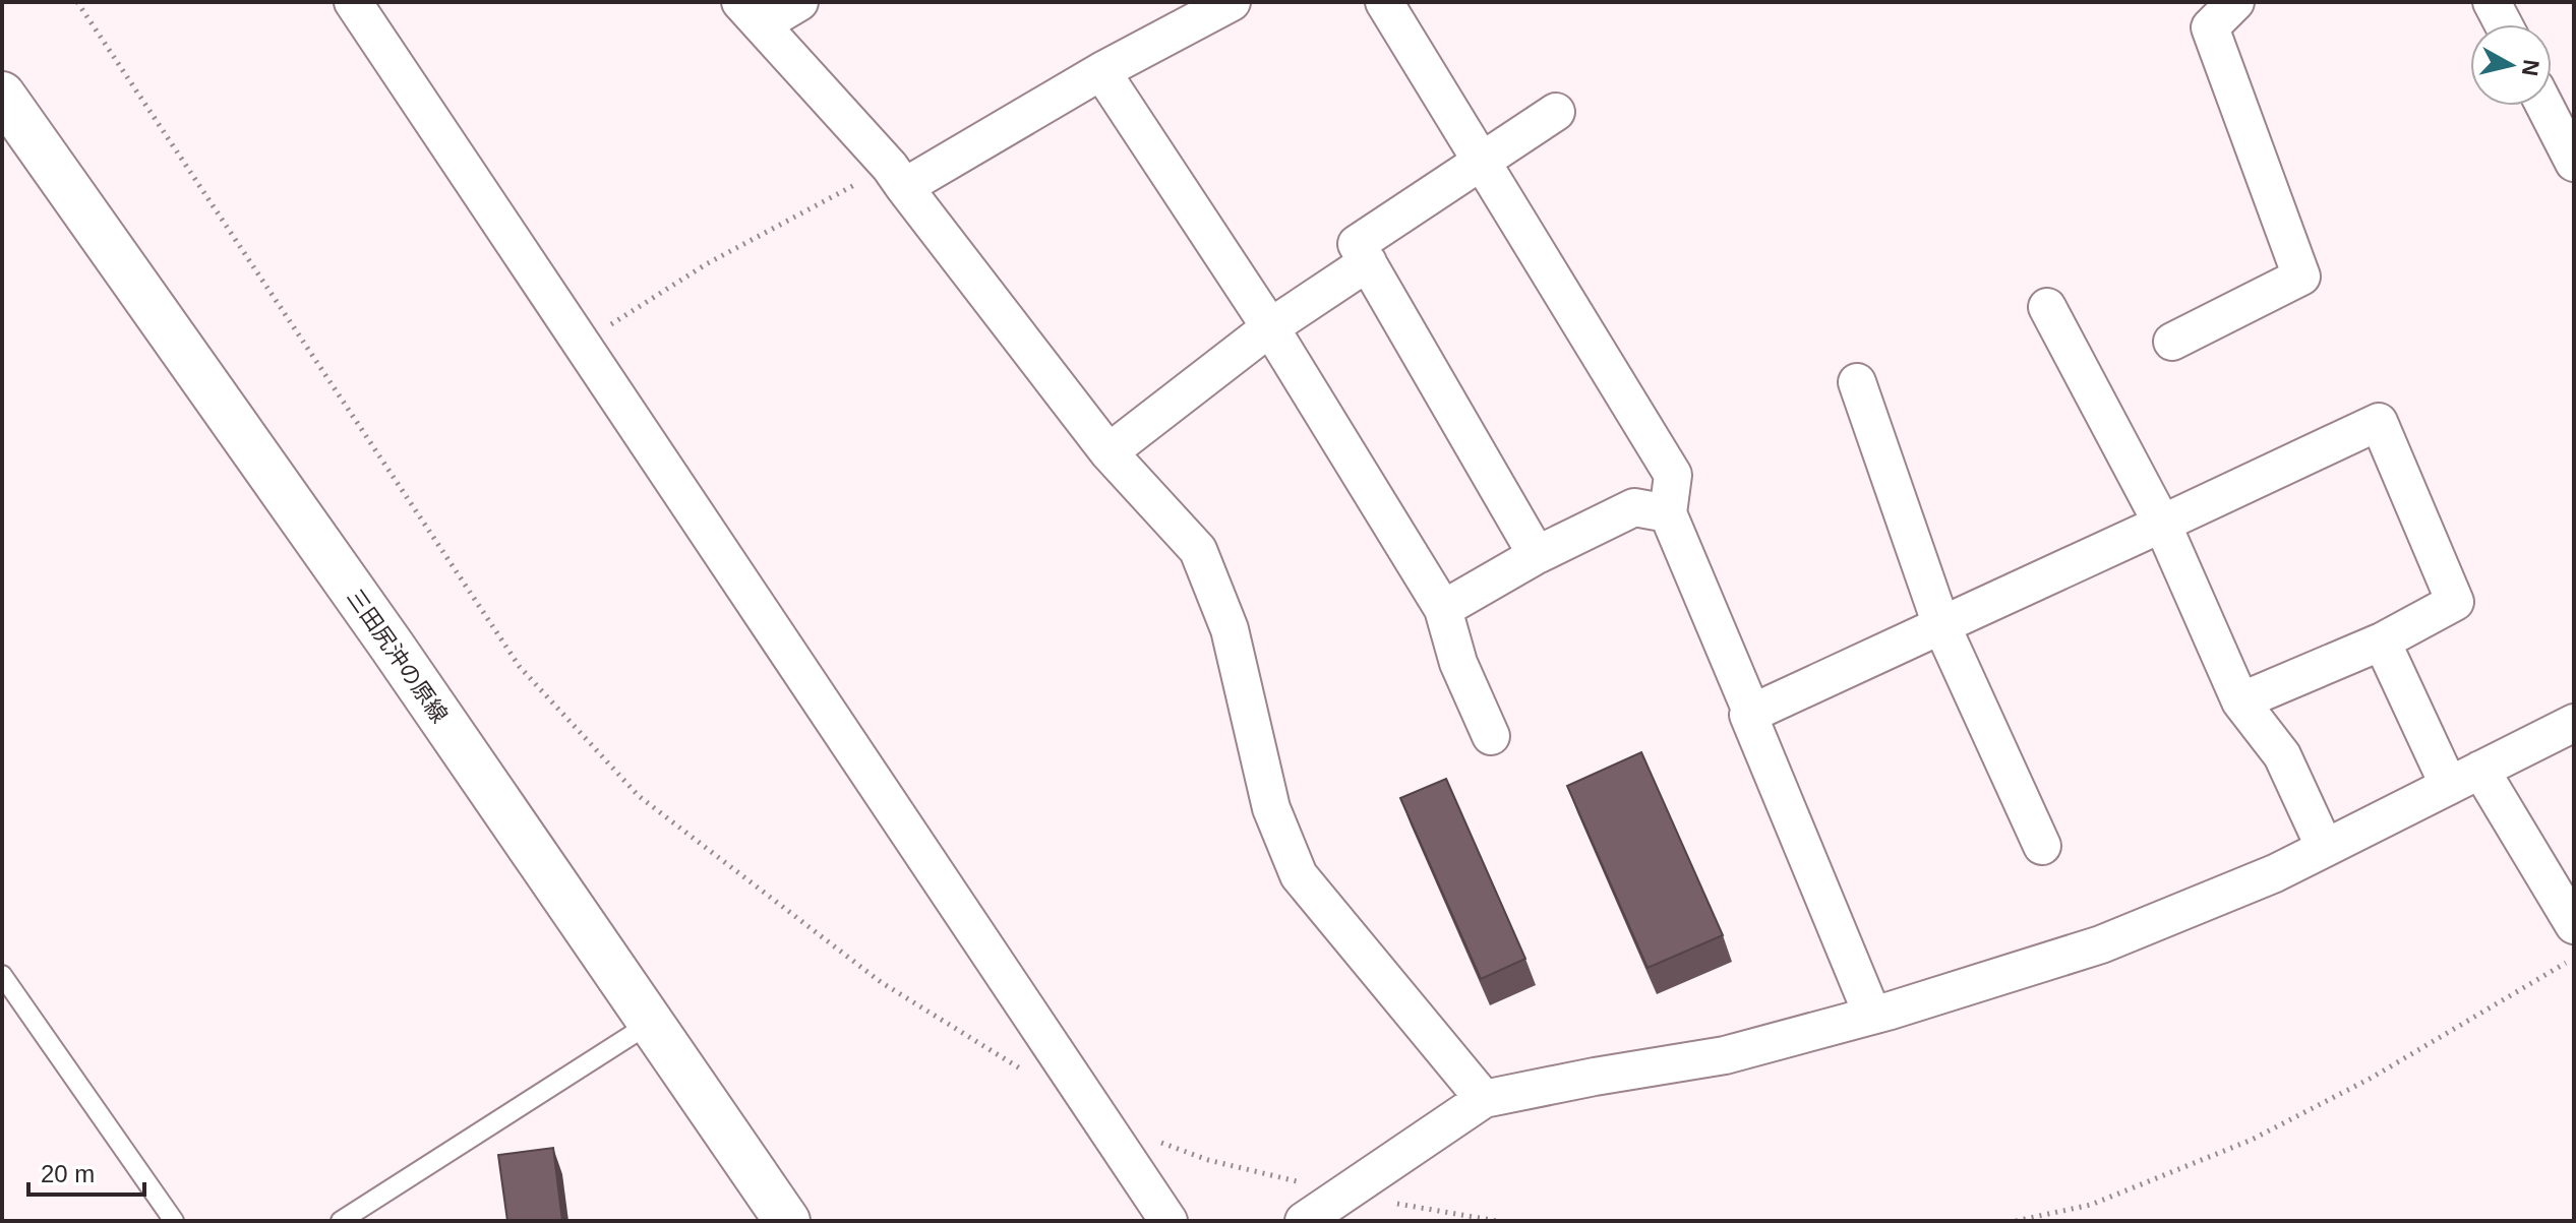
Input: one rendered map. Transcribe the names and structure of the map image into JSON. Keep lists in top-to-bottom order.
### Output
{
  "streets": {
    "street": ["三田尻沖の原線"]
  },
  "scale_bar": "20 m",
  "north": "right"
}
